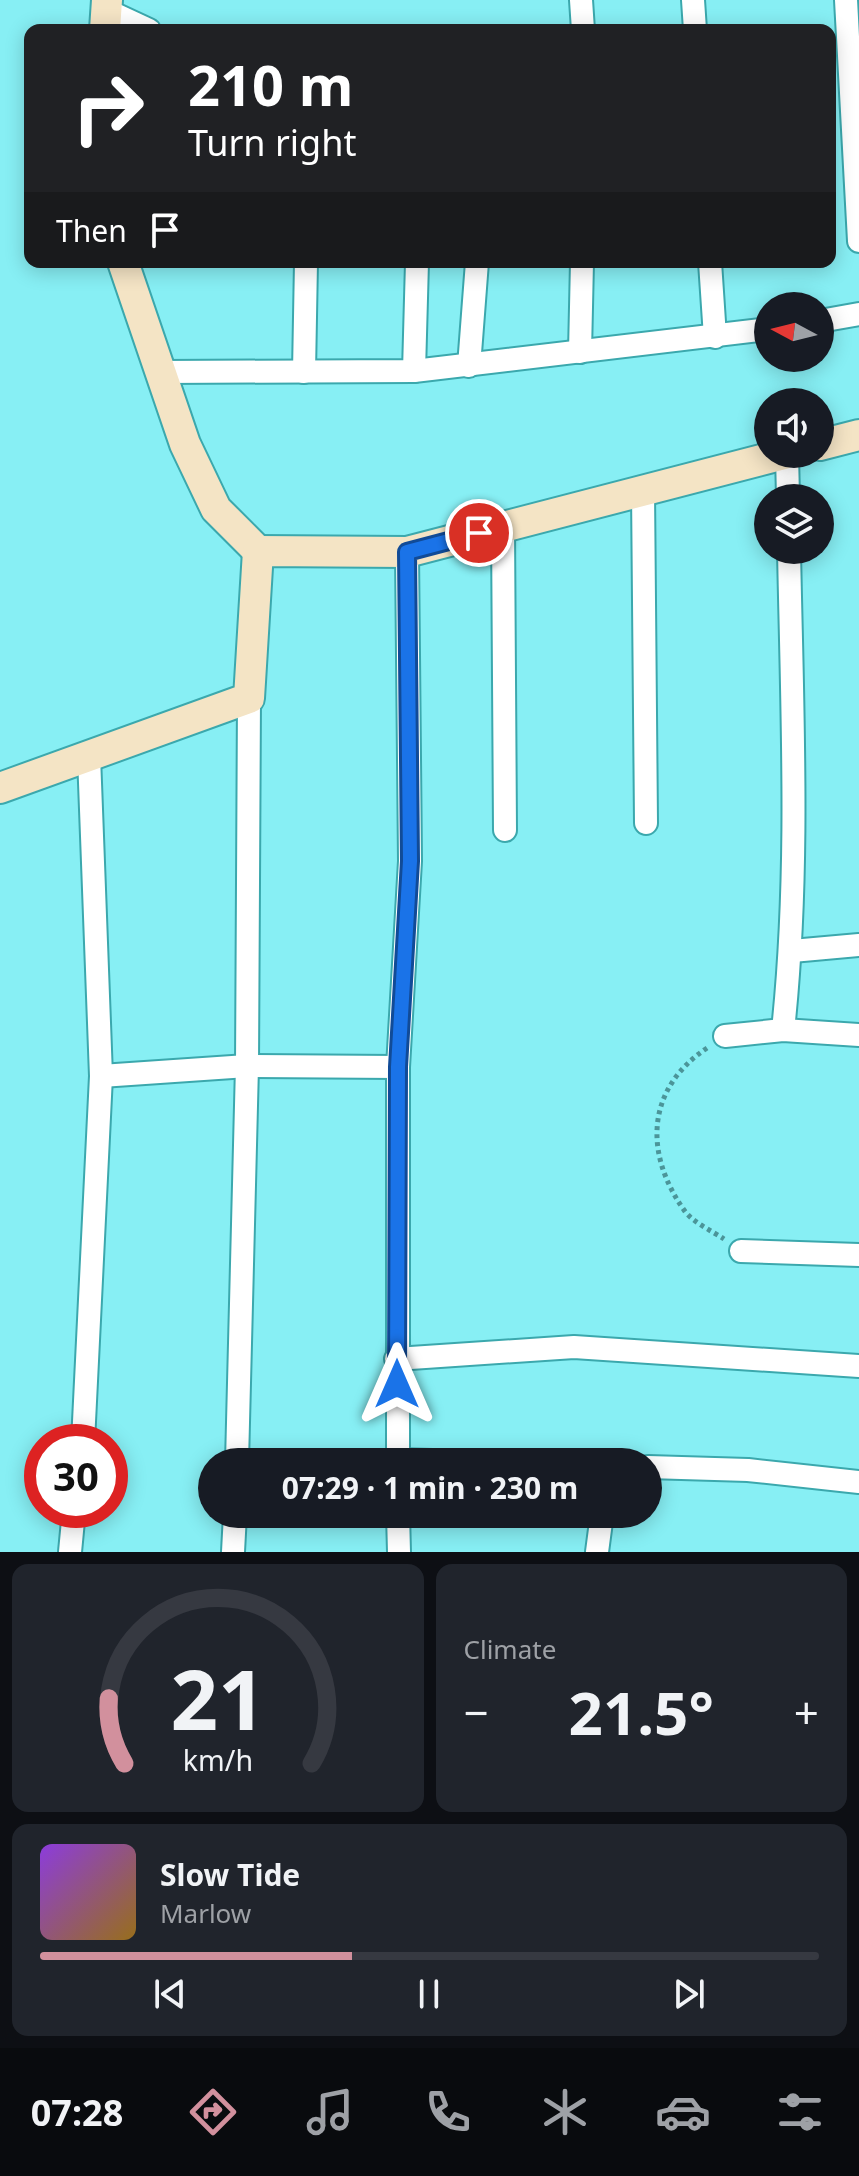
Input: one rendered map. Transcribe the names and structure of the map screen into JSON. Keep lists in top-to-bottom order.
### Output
{
  "north": "left",
  "page": {
    "turn": ["210 m", "Turn right"],
    "then": "Then",
    "limit": "30",
    "trip": "07:29 · 1 min · 230 m",
    "tile": "Climate",
    "heat": ["−", "21.5°", "+"],
    "song": ["Slow Tide", "Marlow"],
    "tabs": "07:28",
    "gauge": ["21", "km/h"]
  }
}
